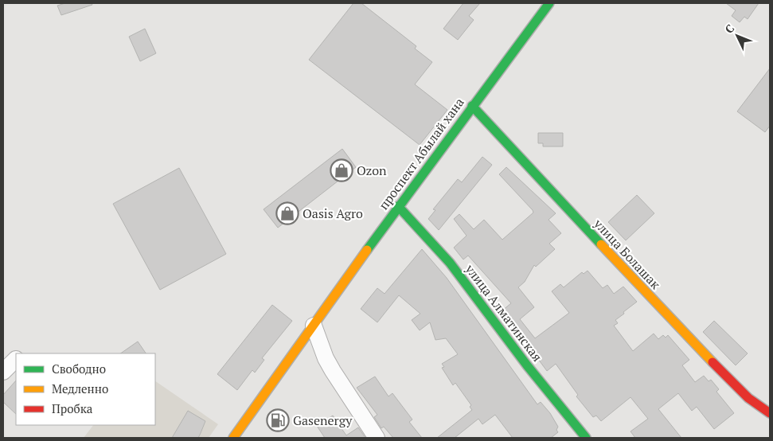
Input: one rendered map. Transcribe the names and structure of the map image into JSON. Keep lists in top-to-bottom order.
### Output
{
  "streets": {
    "street": ["проспект Абылай хана", "улица Болашак", "улица Алматинская"]
  },
  "crossings": [
    ["проспект Абылай хана", "улица Болашак"],
    ["проспект Абылай хана", "улица Алматинская"]
  ],
  "places": {
    "shop": ["Ozon", "Oasis Agro"],
    "fuel station": ["Gasenergy"]
  },
  "legend": ["Свободно", "Медленно", "Пробка"],
  "north": "top left"
}
